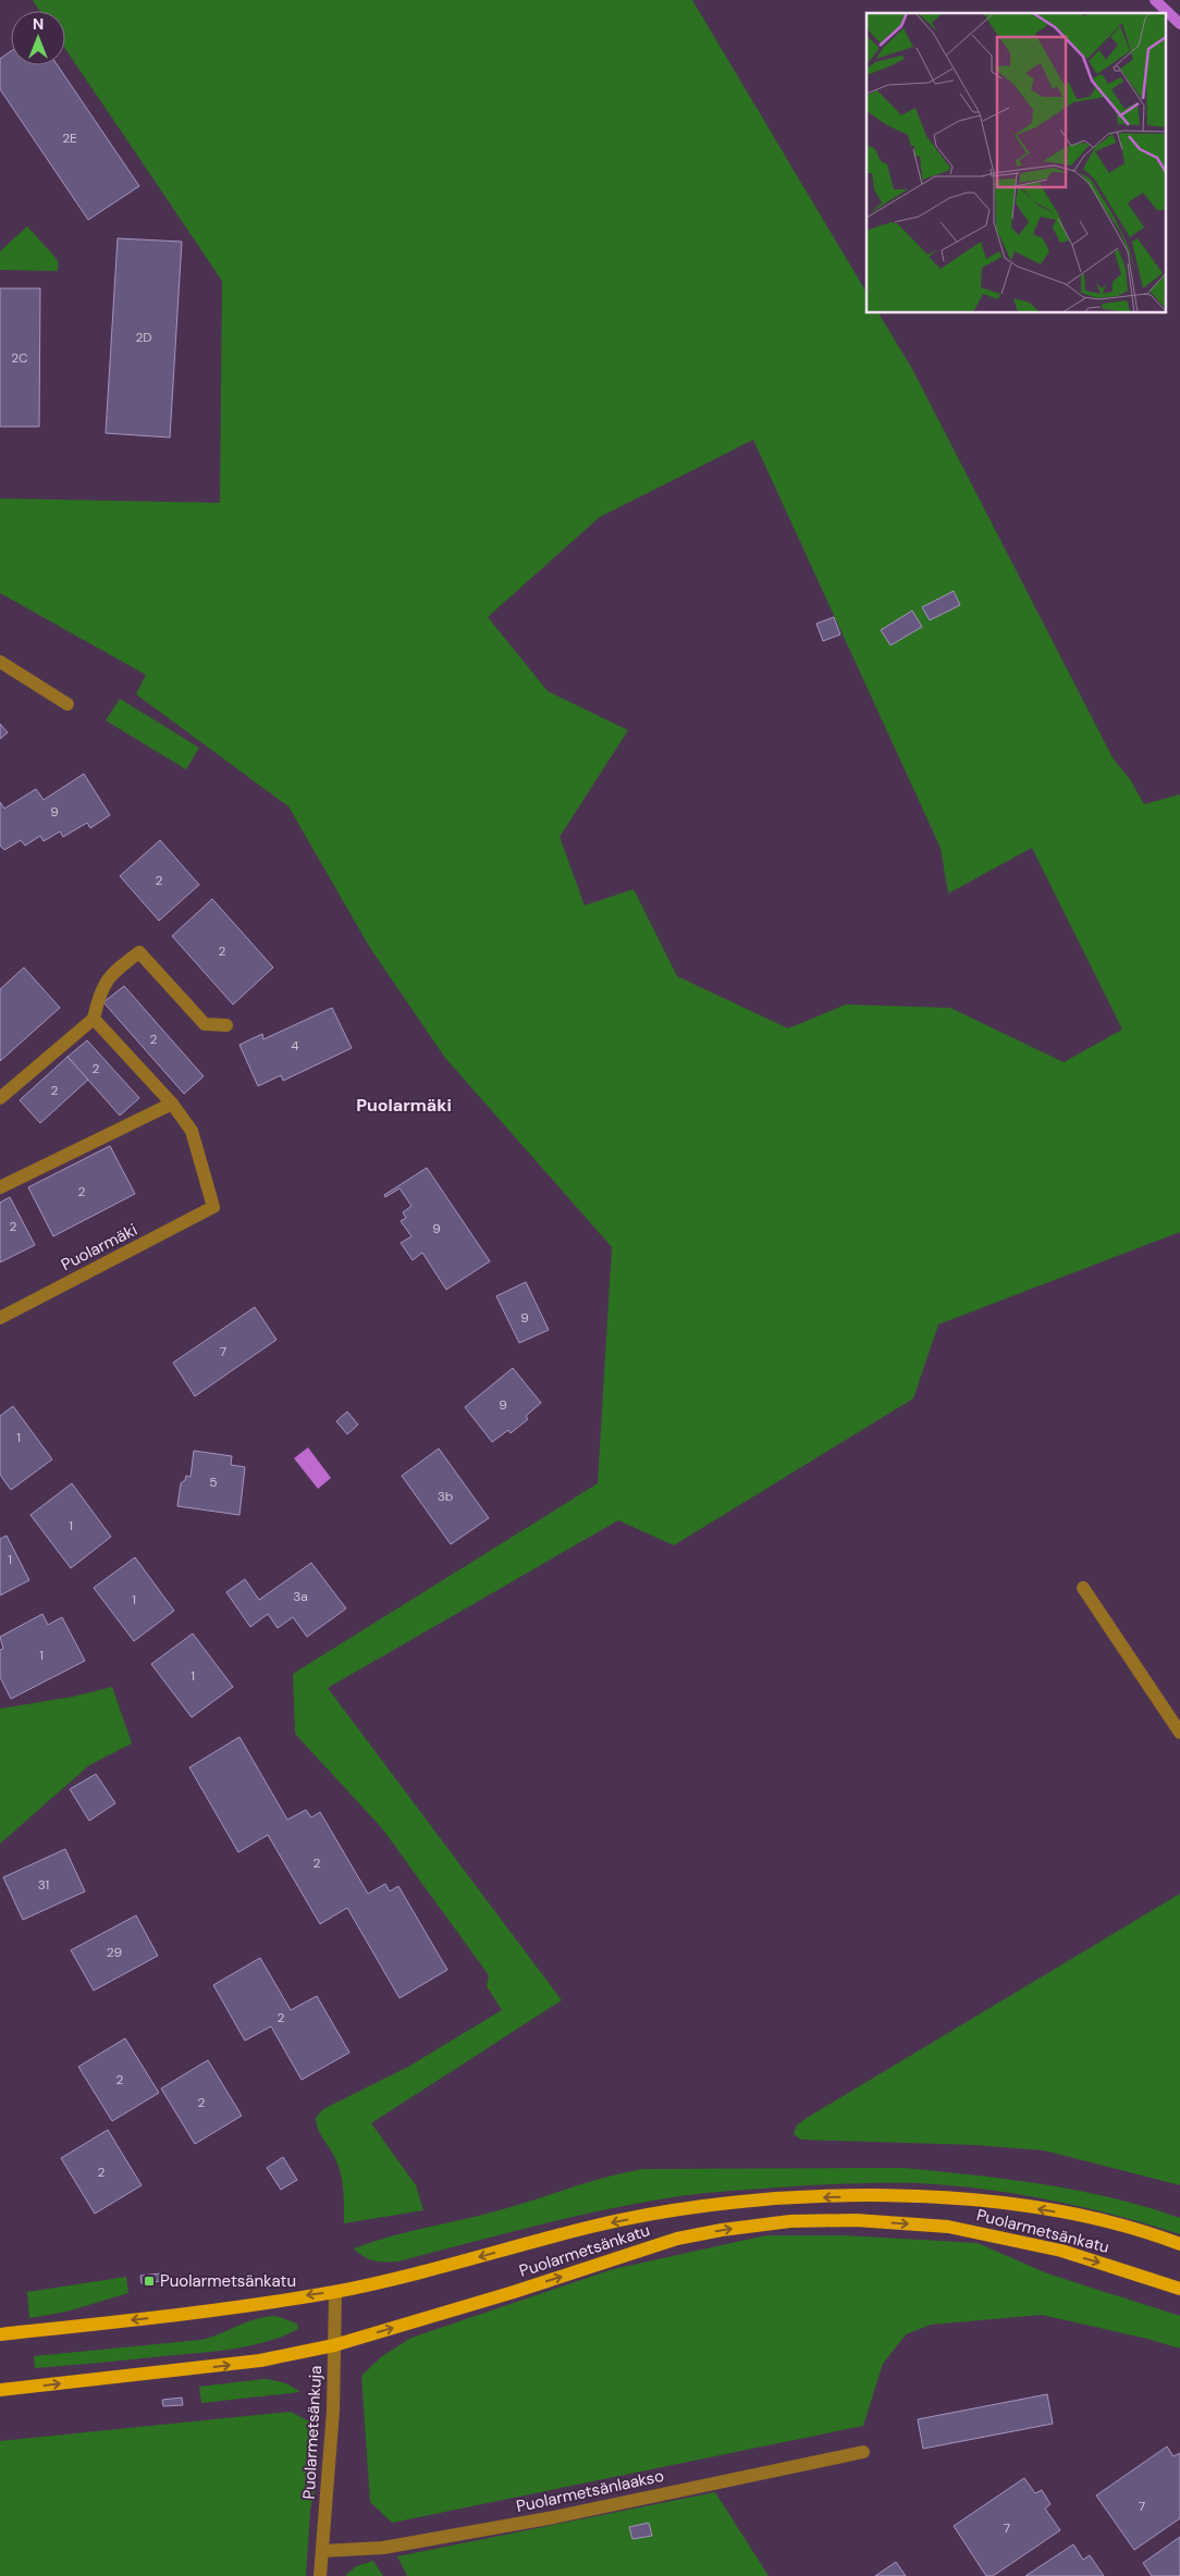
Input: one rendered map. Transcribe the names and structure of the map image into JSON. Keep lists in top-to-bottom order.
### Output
{
  "streets": {
    "main road": ["Puolarmetsänkatu"],
    "street": ["Puolarmäki", "Puolarmetsänkuja", "Puolarmetsänlaakso"]
  },
  "crossings": [
    ["Puolarmetsänkatu", "Puolarmetsänkuja"],
    ["Puolarmetsänkuja", "Puolarmetsänlaakso"]
  ],
  "districts": ["Puolarmäki"],
  "places": {
    "transit": ["Puolarmetsänkatu"]
  },
  "house_numbers": [
    "2E",
    "2D",
    "2C",
    "9",
    "2",
    "2",
    "2",
    "4",
    "2",
    "2",
    "2",
    "2",
    "9",
    "9",
    "7",
    "9",
    "1",
    "5",
    "3b",
    "1",
    "1",
    "3a",
    "1",
    "1",
    "1",
    "2",
    "31",
    "29",
    "2",
    "2",
    "2",
    "2",
    "7",
    "7"
  ],
  "north": "top"
}
